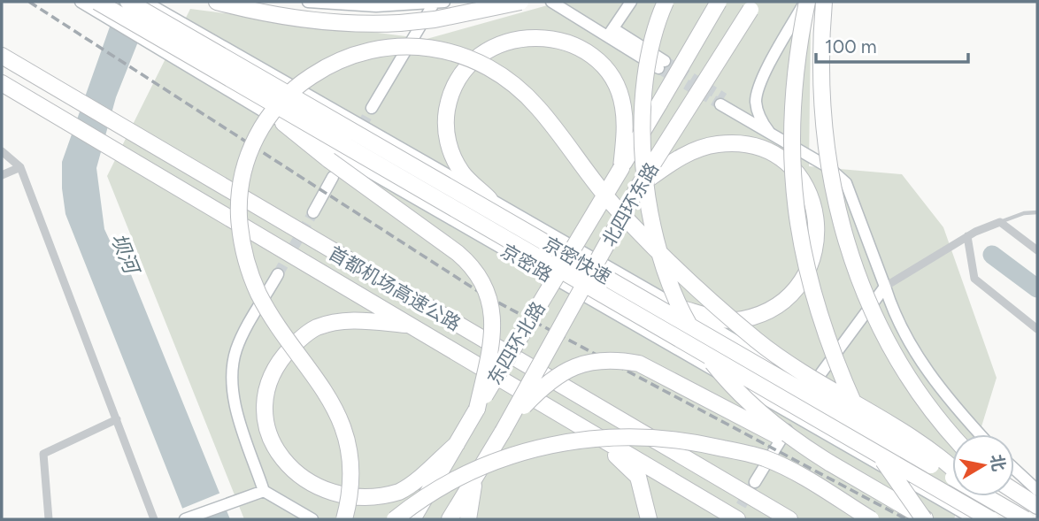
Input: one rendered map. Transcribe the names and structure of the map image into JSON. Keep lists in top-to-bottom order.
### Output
{
  "streets": {
    "highway": [
      "北四环东路",
      "京密快速",
      "首都机场高速公路",
      "东四环北路"
    ],
    "main road": ["京密路"]
  },
  "crossings": [
    ["北四环东路", "东四环北路"],
    ["京密快速", "京密路"]
  ],
  "water": ["坝河"],
  "scale_bar": "100 m",
  "north": "right"
}
